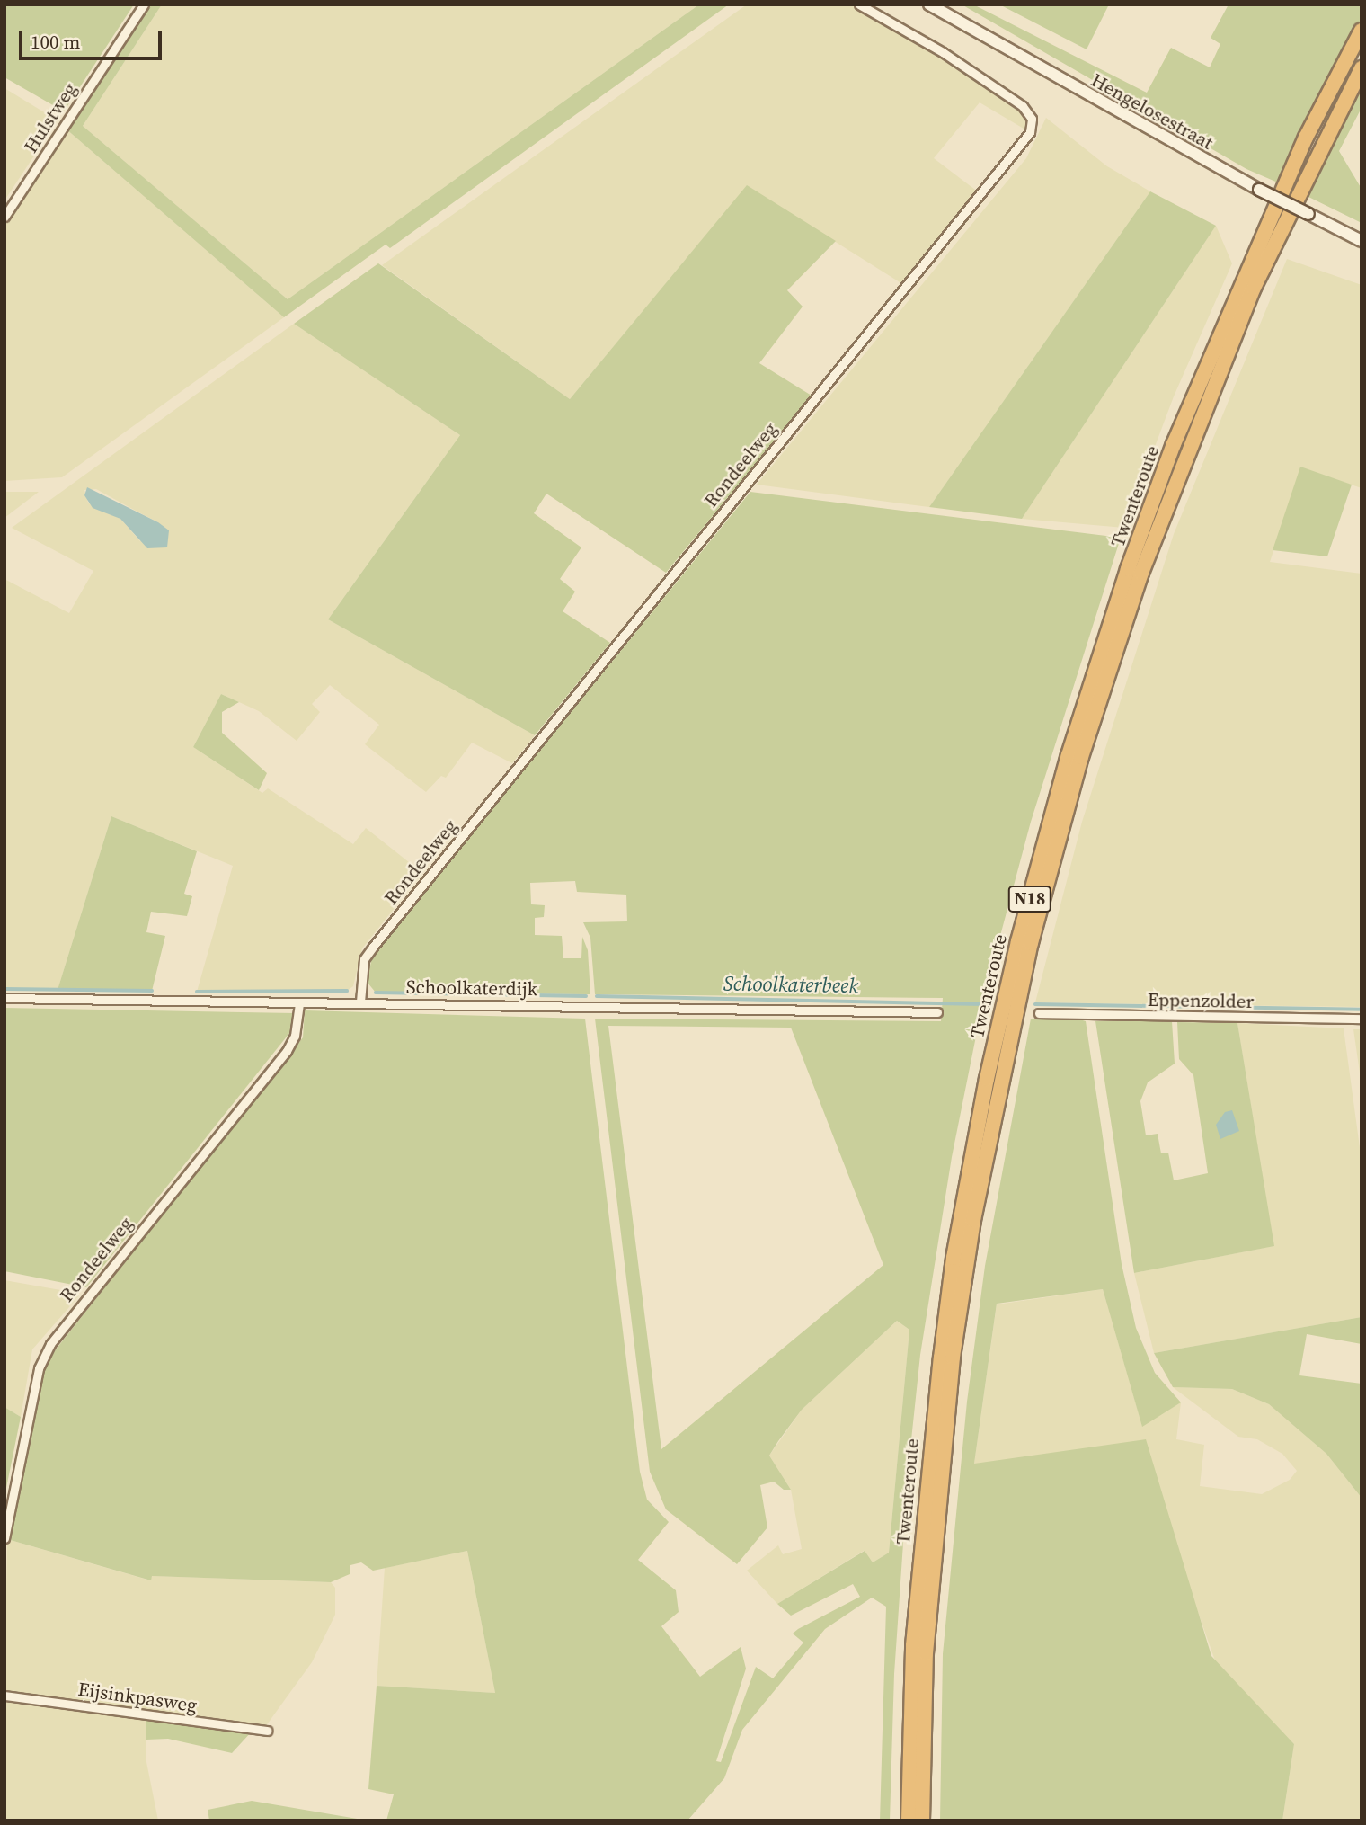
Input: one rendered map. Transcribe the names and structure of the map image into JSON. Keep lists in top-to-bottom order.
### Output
{
  "streets": {
    "highway": ["Twenteroute", "N18"],
    "main road": ["Hengelosestraat"],
    "street": [
      "Hulstweg",
      "Rondeelweg",
      "Schoolkaterdijk",
      "Eppenzolder",
      "Eijsinkpasweg"
    ]
  },
  "crossings": [
    ["Rondeelweg", "Schoolkaterdijk"]
  ],
  "water": ["Schoolkaterbeek"],
  "scale_bar": "100 m"
}
